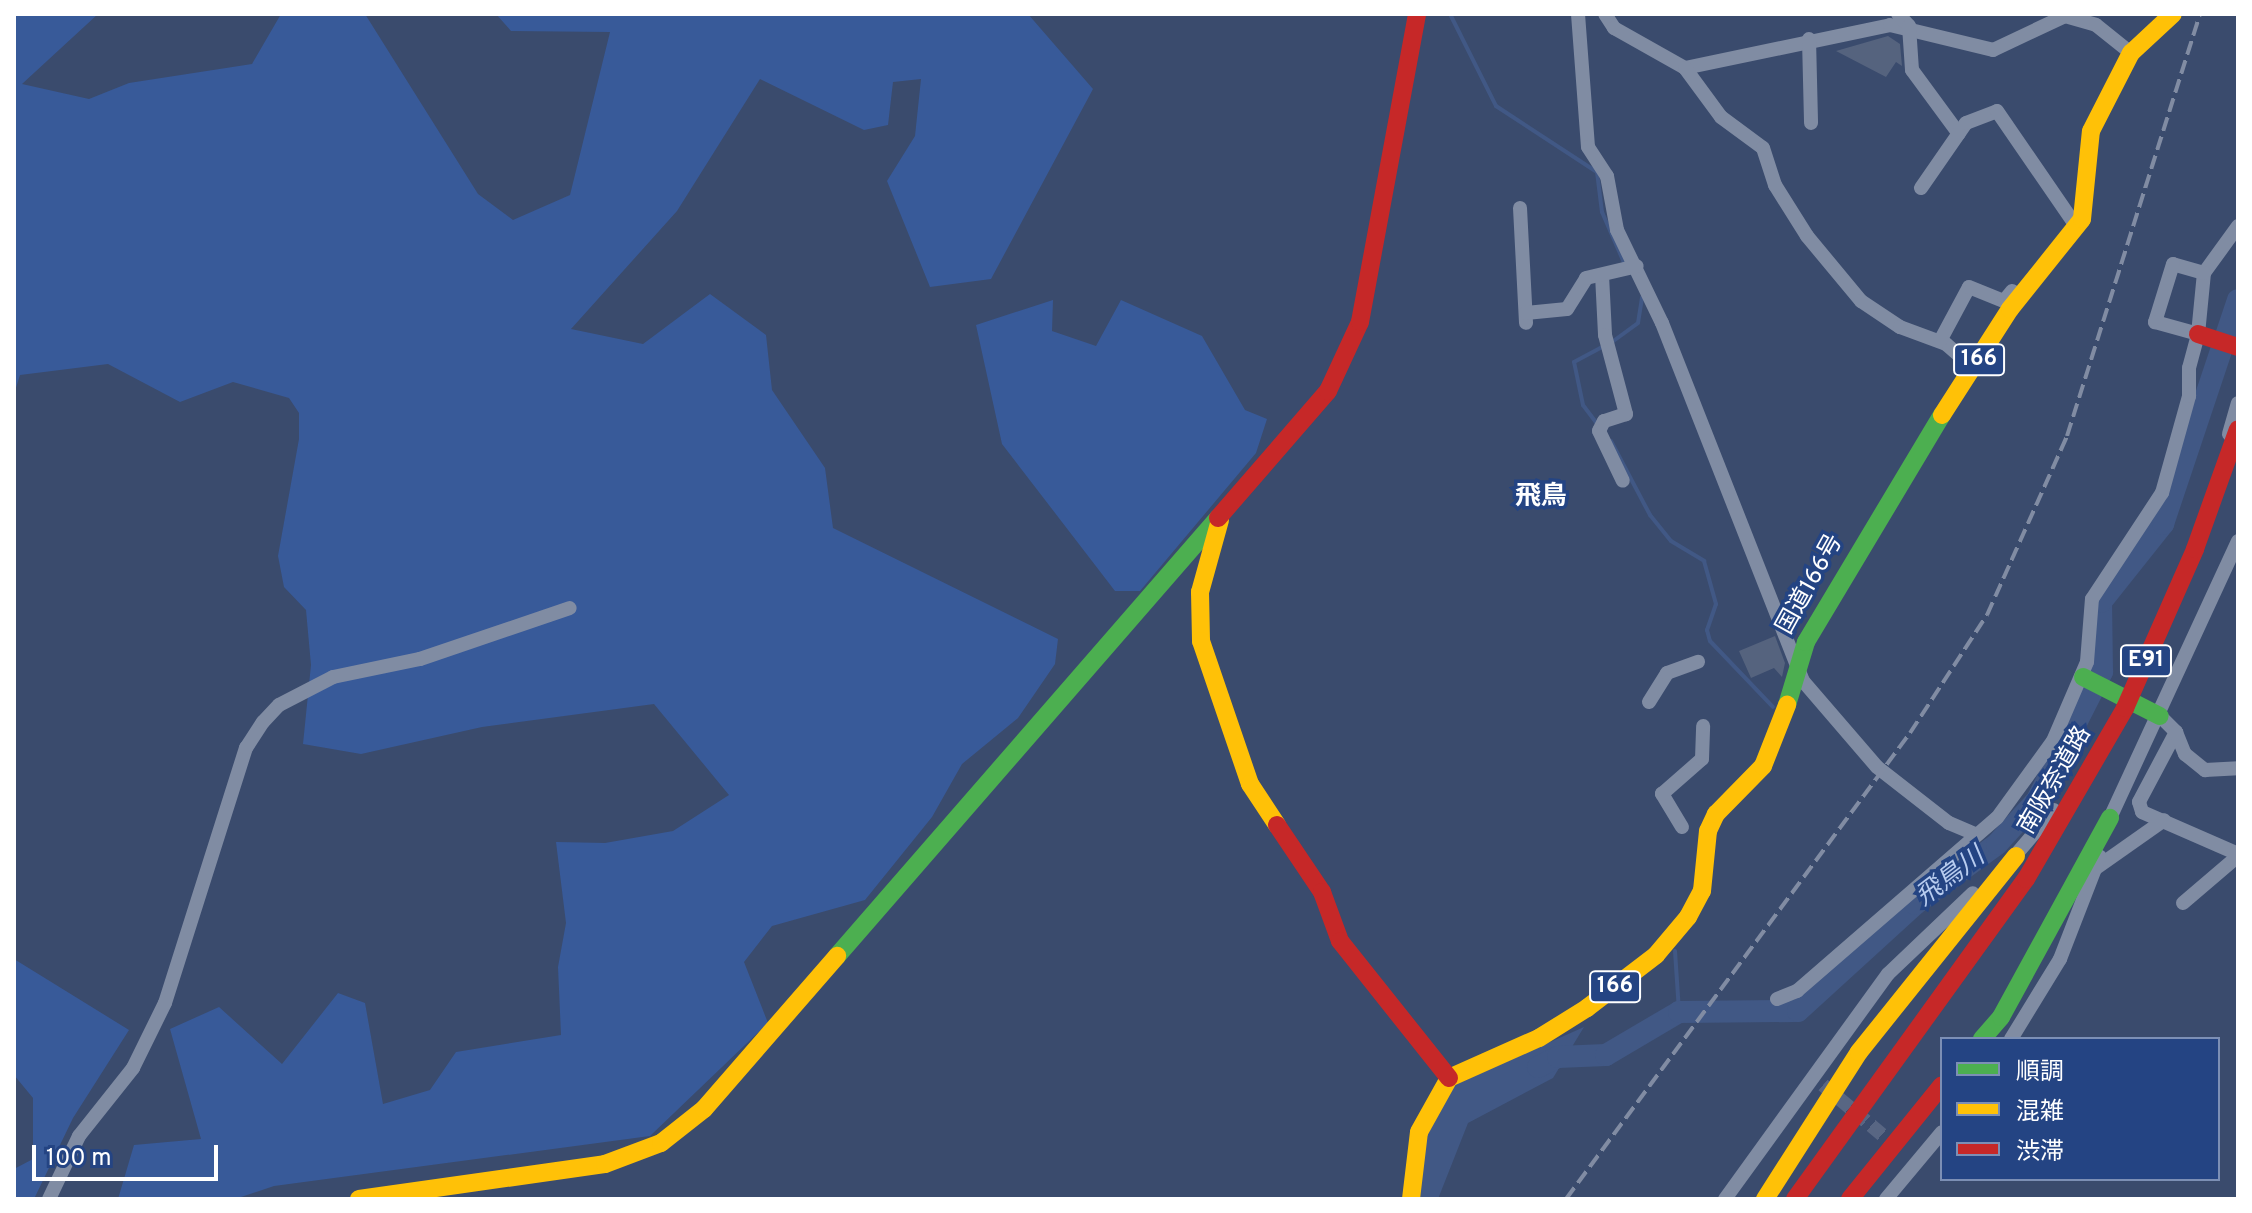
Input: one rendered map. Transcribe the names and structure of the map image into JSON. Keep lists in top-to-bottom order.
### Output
{
  "streets": {
    "main road": [
      "166",
      "国道166号",
      "E91",
      "南阪奈道路"
    ]
  },
  "districts": ["飛鳥"],
  "water": ["飛鳥川"],
  "legend": ["順調", "混雑", "渋滞"],
  "scale_bar": "100 m"
}
